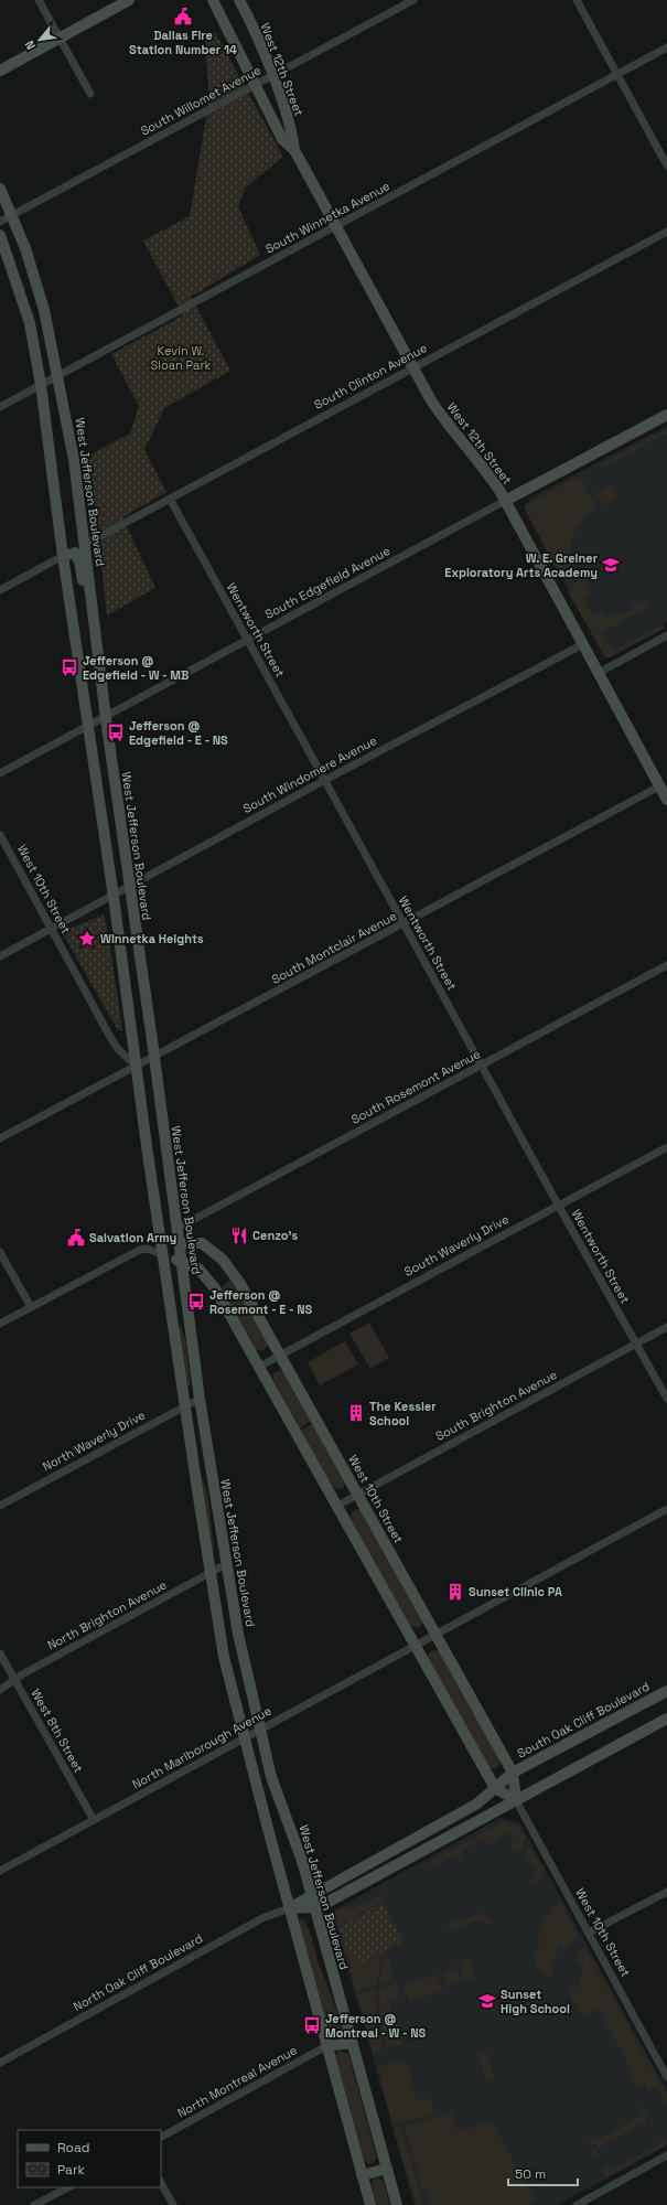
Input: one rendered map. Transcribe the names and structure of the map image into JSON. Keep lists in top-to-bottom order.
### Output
{
  "streets": {
    "main road": [
      "West 12th Street",
      "West Jefferson Boulevard",
      "South Edgefield Avenue",
      "West 10th Street",
      "South Oak Cliff Boulevard",
      "North Oak Cliff Boulevard"
    ],
    "street": [
      "South Willomet Avenue",
      "South Winnetka Avenue",
      "South Clinton Avenue",
      "Wentworth Street",
      "South Windomere Avenue",
      "South Montclair Avenue",
      "South Rosemont Avenue",
      "South Waverly Drive",
      "South Brighton Avenue",
      "North Waverly Drive",
      "North Brighton Avenue",
      "West 8th Street",
      "North Marlborough Avenue",
      "North Montreal Avenue"
    ]
  },
  "crossings": [
    ["West 12th Street", "South Willomet Avenue"],
    ["West 12th Street", "South Winnetka Avenue"],
    ["West 12th Street", "South Clinton Avenue"],
    ["West 12th Street", "South Edgefield Avenue"],
    ["West 12th Street", "South Windomere Avenue"],
    ["West 12th Street", "South Montclair Avenue"],
    ["South Willomet Avenue", "West Jefferson Boulevard"],
    ["South Winnetka Avenue", "West Jefferson Boulevard"],
    ["South Clinton Avenue", "West Jefferson Boulevard"],
    ["South Clinton Avenue", "Wentworth Street"],
    ["West Jefferson Boulevard", "South Edgefield Avenue"],
    ["West Jefferson Boulevard", "South Windomere Avenue"],
    ["West Jefferson Boulevard", "West 10th Street"],
    ["West Jefferson Boulevard", "South Montclair Avenue"],
    ["West Jefferson Boulevard", "South Rosemont Avenue"],
    ["West Jefferson Boulevard", "North Waverly Drive"],
    ["West Jefferson Boulevard", "North Brighton Avenue"],
    ["West Jefferson Boulevard", "North Marlborough Avenue"],
    ["West Jefferson Boulevard", "North Oak Cliff Boulevard"],
    ["South Edgefield Avenue", "Wentworth Street"],
    ["Wentworth Street", "South Windomere Avenue"],
    ["Wentworth Street", "South Montclair Avenue"],
    ["Wentworth Street", "South Rosemont Avenue"],
    ["Wentworth Street", "South Waverly Drive"],
    ["Wentworth Street", "South Brighton Avenue"],
    ["South Windomere Avenue", "West 10th Street"],
    ["West 10th Street", "South Montclair Avenue"],
    ["West 10th Street", "South Waverly Drive"],
    ["West 10th Street", "South Brighton Avenue"],
    ["West 10th Street", "South Oak Cliff Boulevard"],
    ["West 10th Street", "North Marlborough Avenue"],
    ["West 10th Street", "North Oak Cliff Boulevard"],
    ["North Brighton Avenue", "West 8th Street"],
    ["South Oak Cliff Boulevard", "North Oak Cliff Boulevard"],
    ["West 8th Street", "North Marlborough Avenue"]
  ],
  "parks": ["Kevin W. Sloan Park"],
  "places": {
    "public building": ["Dallas Fire Station Number 14", "Salvation Army"],
    "school or university": ["W. E. Greiner Exploratory Arts Academy", "Sunset High School"],
    "bus stop": [
      "Jefferson @ Edgefield - W - MB",
      "Jefferson @ Edgefield - E - NS",
      "Jefferson @ Rosemont - E - NS",
      "Jefferson @ Montreal - W - NS"
    ],
    "place": ["Winnetka Heights"],
    "restaurant": ["Cenzo's"],
    "building": ["The Kessler School", "Sunset Clinic PA"]
  },
  "legend": ["Road", "Park"],
  "scale_bar": "50 m",
  "north": "bottom left"
}
